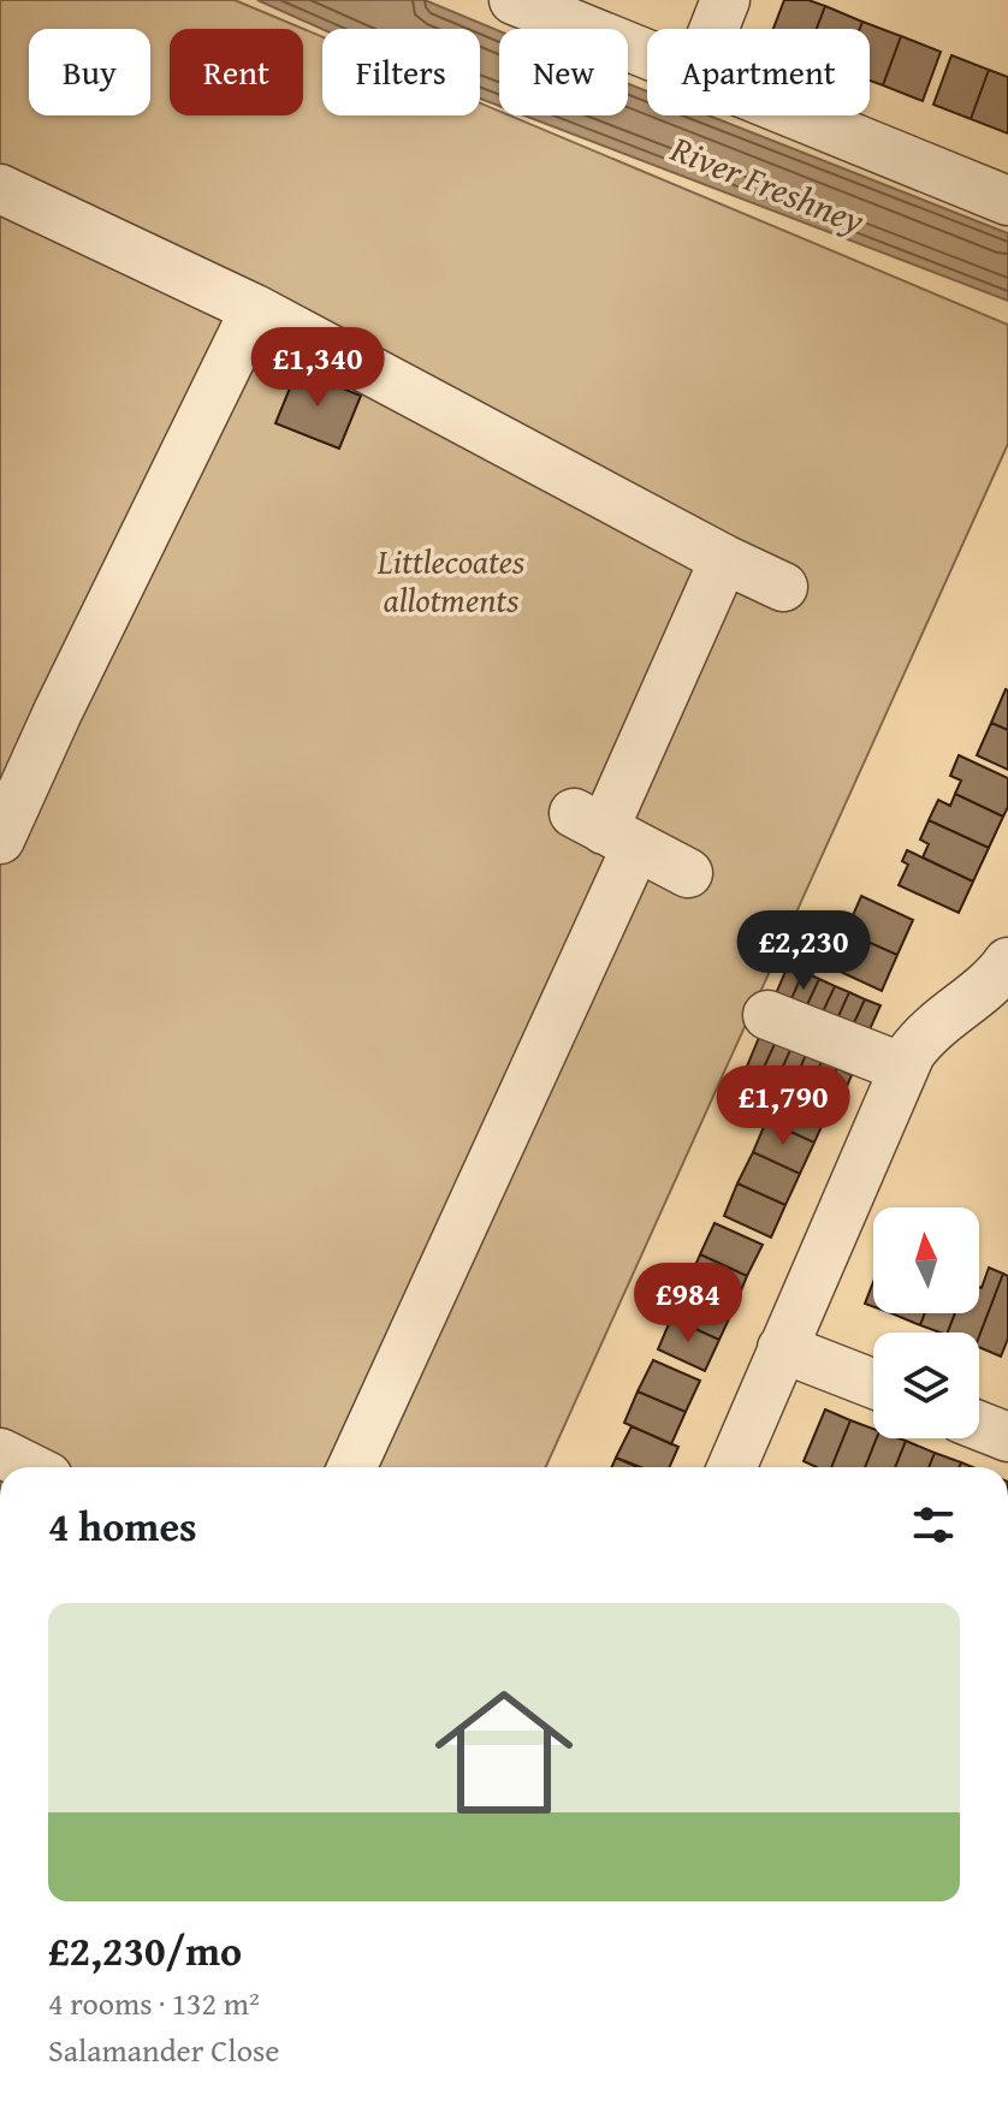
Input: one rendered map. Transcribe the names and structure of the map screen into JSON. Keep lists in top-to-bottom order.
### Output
{
  "water": ["River Freshney"],
  "parks": ["Littlecoates allotments"],
  "north": "top",
  "page": {
    "chip": [
      "Buy",
      "Rent",
      "Filters",
      "New",
      "Apartment"
    ],
    "price": [
      "£1,340",
      "£2,230",
      "£1,790",
      "£984"
    ],
    "heading": "4 homes",
    "list": [
      {
        "name": "£2,230/mo",
        "note": "4 rooms · 132 m² · Salamander Close"
      }
    ]
  }
}
